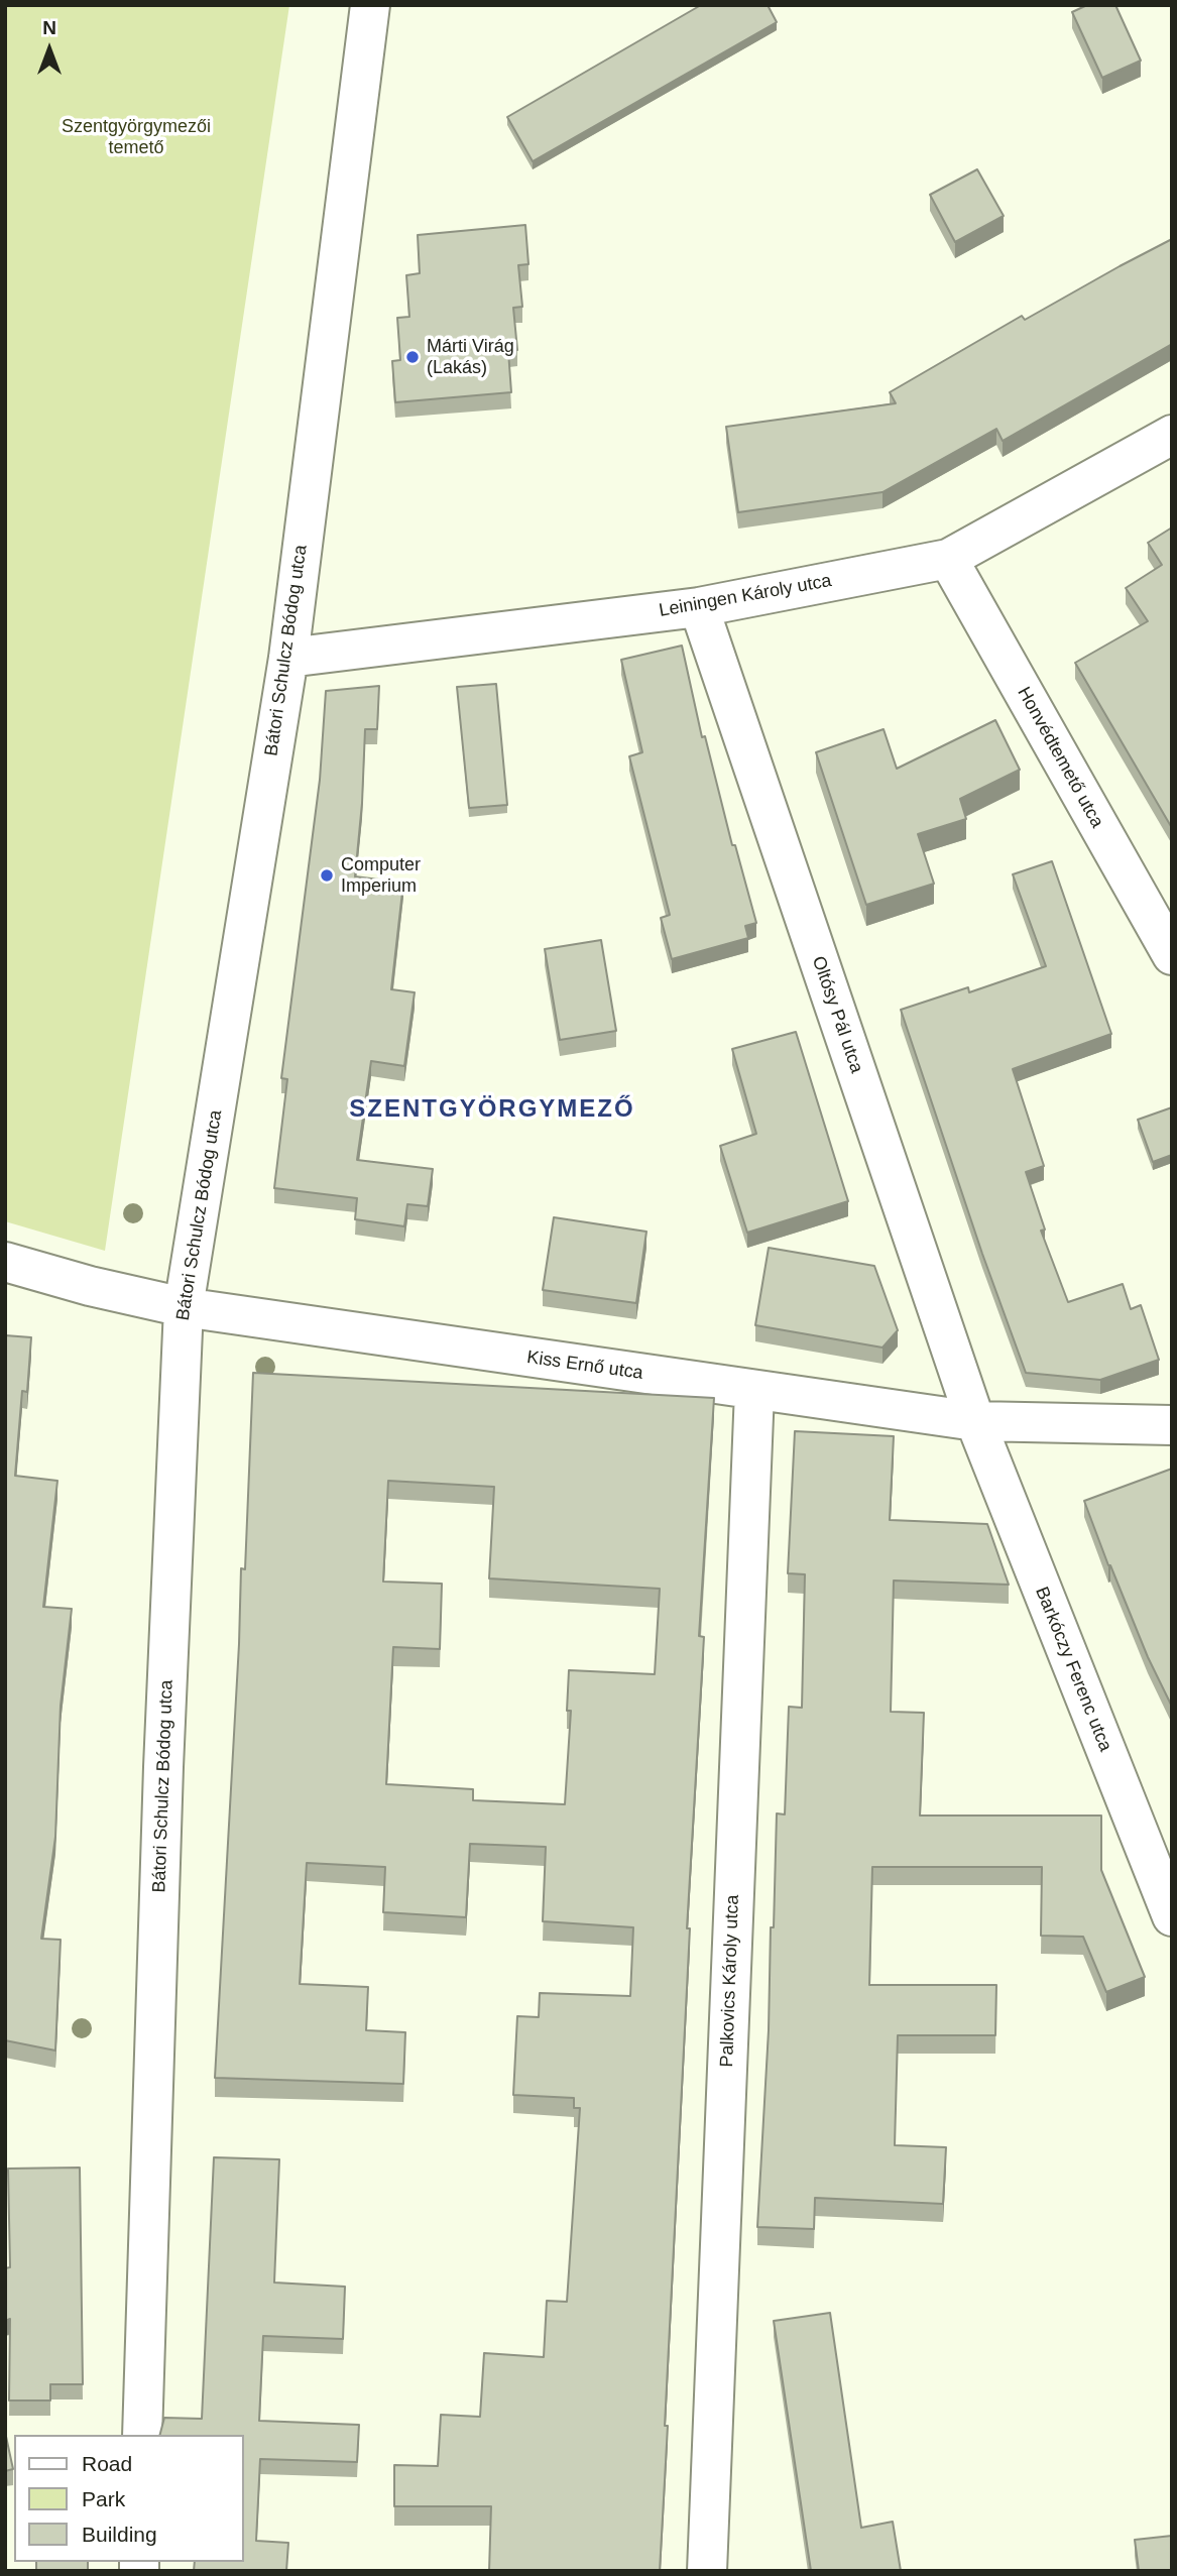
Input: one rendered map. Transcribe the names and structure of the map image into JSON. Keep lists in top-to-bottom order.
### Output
{
  "streets": {
    "street": [
      "Leiningen Károly utca",
      "Bátori Schulcz Bódog utca",
      "Honvédtemető utca",
      "Oltósy Pál utca",
      "Kiss Ernő utca",
      "Barkóczy Ferenc utca",
      "Palkovics Károly utca"
    ]
  },
  "crossings": [
    ["Leiningen Károly utca", "Bátori Schulcz Bódog utca"],
    ["Leiningen Károly utca", "Honvédtemető utca"],
    ["Leiningen Károly utca", "Oltósy Pál utca"],
    ["Bátori Schulcz Bódog utca", "Kiss Ernő utca"],
    ["Oltósy Pál utca", "Kiss Ernő utca"],
    ["Oltósy Pál utca", "Barkóczy Ferenc utca"],
    ["Kiss Ernő utca", "Barkóczy Ferenc utca"],
    ["Kiss Ernő utca", "Palkovics Károly utca"]
  ],
  "districts": ["SZENTGYÖRGYMEZŐ"],
  "parks": ["Szentgyörgymezői temető"],
  "places": ["Márti Virág (Lakás)", "Computer Imperium"],
  "legend": ["Road", "Park", "Building"],
  "north": "top"
}
